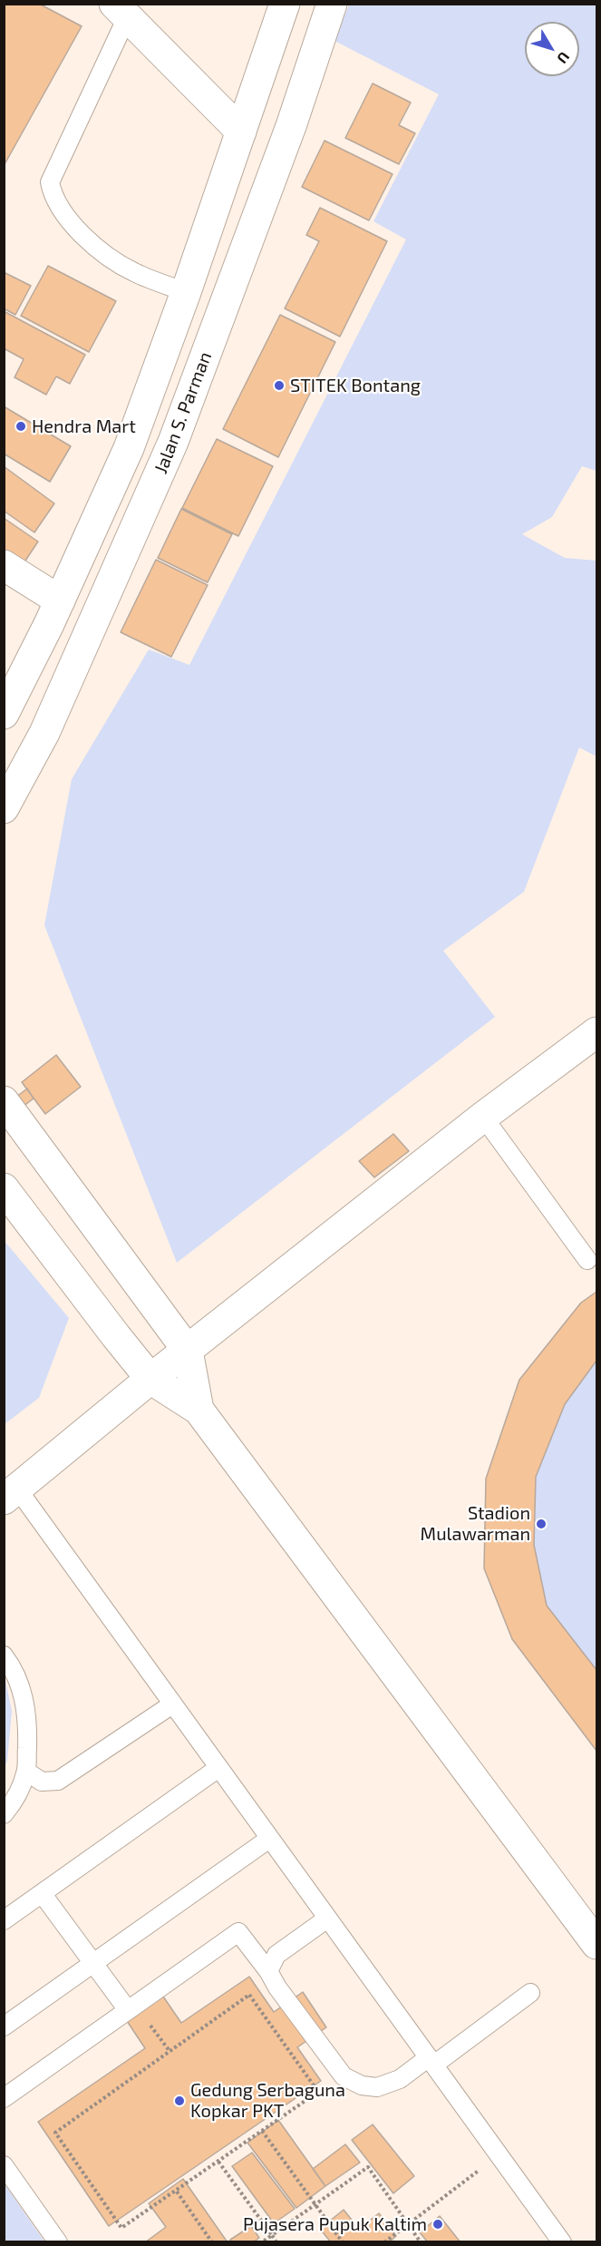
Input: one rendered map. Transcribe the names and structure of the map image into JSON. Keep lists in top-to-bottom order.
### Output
{
  "streets": {
    "street": ["Jalan S. Parman"]
  },
  "places": [
    "STITEK Bontang",
    "Hendra Mart",
    "Stadion Mulawarman",
    "Gedung Serbaguna Kopkar PKT",
    "Pujasera Pupuk Kaltim"
  ],
  "north": "bottom right"
}
